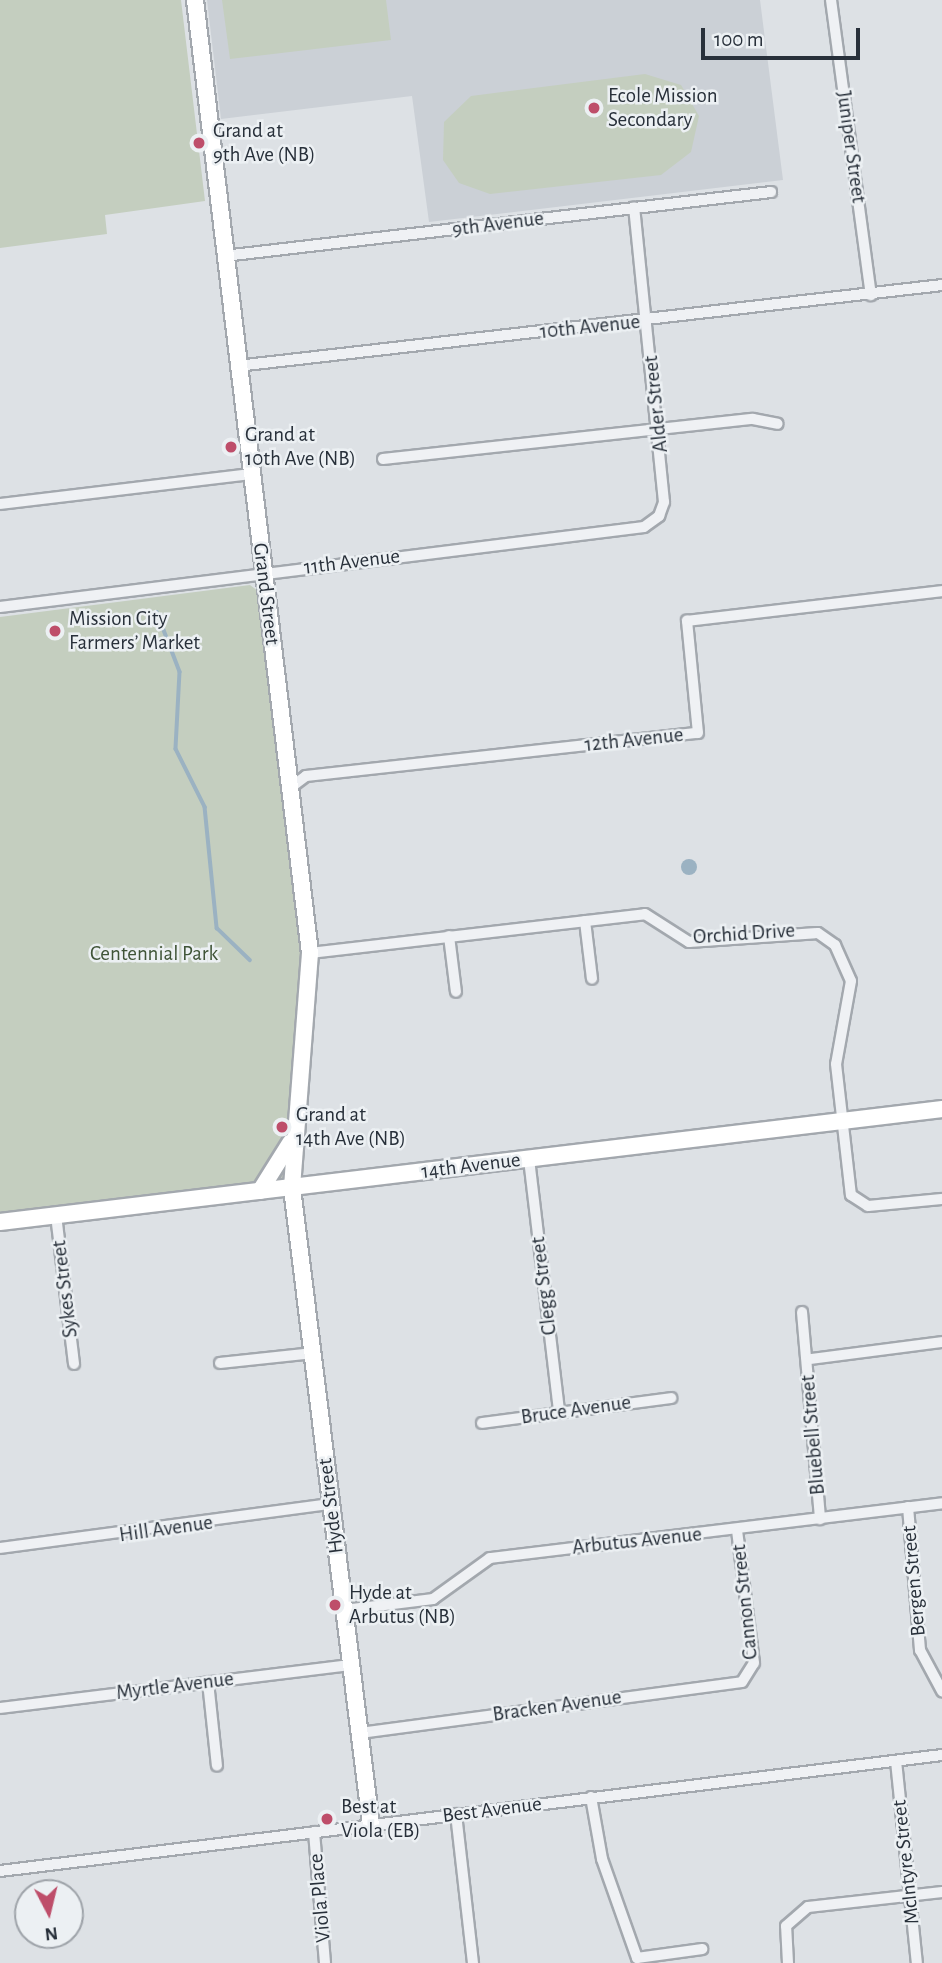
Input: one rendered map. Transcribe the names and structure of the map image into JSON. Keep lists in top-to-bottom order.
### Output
{
  "streets": {
    "street": [
      "Juniper Street",
      "9th Avenue",
      "10th Avenue",
      "Alder Street",
      "11th Avenue",
      "Grand Street",
      "12th Avenue",
      "Orchid Drive",
      "14th Avenue",
      "Clegg Street",
      "Sykes Street",
      "Bruce Avenue",
      "Bluebell Street",
      "Hyde Street",
      "Hill Avenue",
      "Arbutus Avenue",
      "Bergen Street",
      "Cannon Street",
      "Myrtle Avenue",
      "Bracken Avenue",
      "Best Avenue",
      "McIntyre Street",
      "Viola Place"
    ]
  },
  "crossings": [
    ["Juniper Street", "10th Avenue"],
    ["9th Avenue", "Alder Street"],
    ["9th Avenue", "Grand Street"],
    ["10th Avenue", "Alder Street"],
    ["10th Avenue", "Grand Street"],
    ["Alder Street", "11th Avenue"],
    ["11th Avenue", "Grand Street"],
    ["Grand Street", "12th Avenue"],
    ["Grand Street", "Orchid Drive"],
    ["Grand Street", "14th Avenue"],
    ["Grand Street", "Hyde Street"],
    ["Orchid Drive", "14th Avenue"],
    ["14th Avenue", "Clegg Street"],
    ["14th Avenue", "Sykes Street"],
    ["14th Avenue", "Hyde Street"],
    ["Clegg Street", "Bruce Avenue"],
    ["Bluebell Street", "Arbutus Avenue"],
    ["Hyde Street", "Hill Avenue"],
    ["Hyde Street", "Arbutus Avenue"],
    ["Hyde Street", "Myrtle Avenue"],
    ["Hyde Street", "Bracken Avenue"],
    ["Hyde Street", "Best Avenue"],
    ["Arbutus Avenue", "Bergen Street"],
    ["Arbutus Avenue", "Cannon Street"],
    ["Cannon Street", "Bracken Avenue"],
    ["Best Avenue", "McIntyre Street"],
    ["Best Avenue", "Viola Place"]
  ],
  "parks": ["Centennial Park"],
  "places": [
    "Ecole Mission Secondary",
    "Grand at 9th Ave (NB)",
    "Grand at 10th Ave (NB)",
    "Mission City Farmers’ Market",
    "Grand at 14th Ave (NB)",
    "Hyde at Arbutus (NB)",
    "Best at Viola (EB)"
  ],
  "scale_bar": "100 m",
  "north": "bottom"
}
